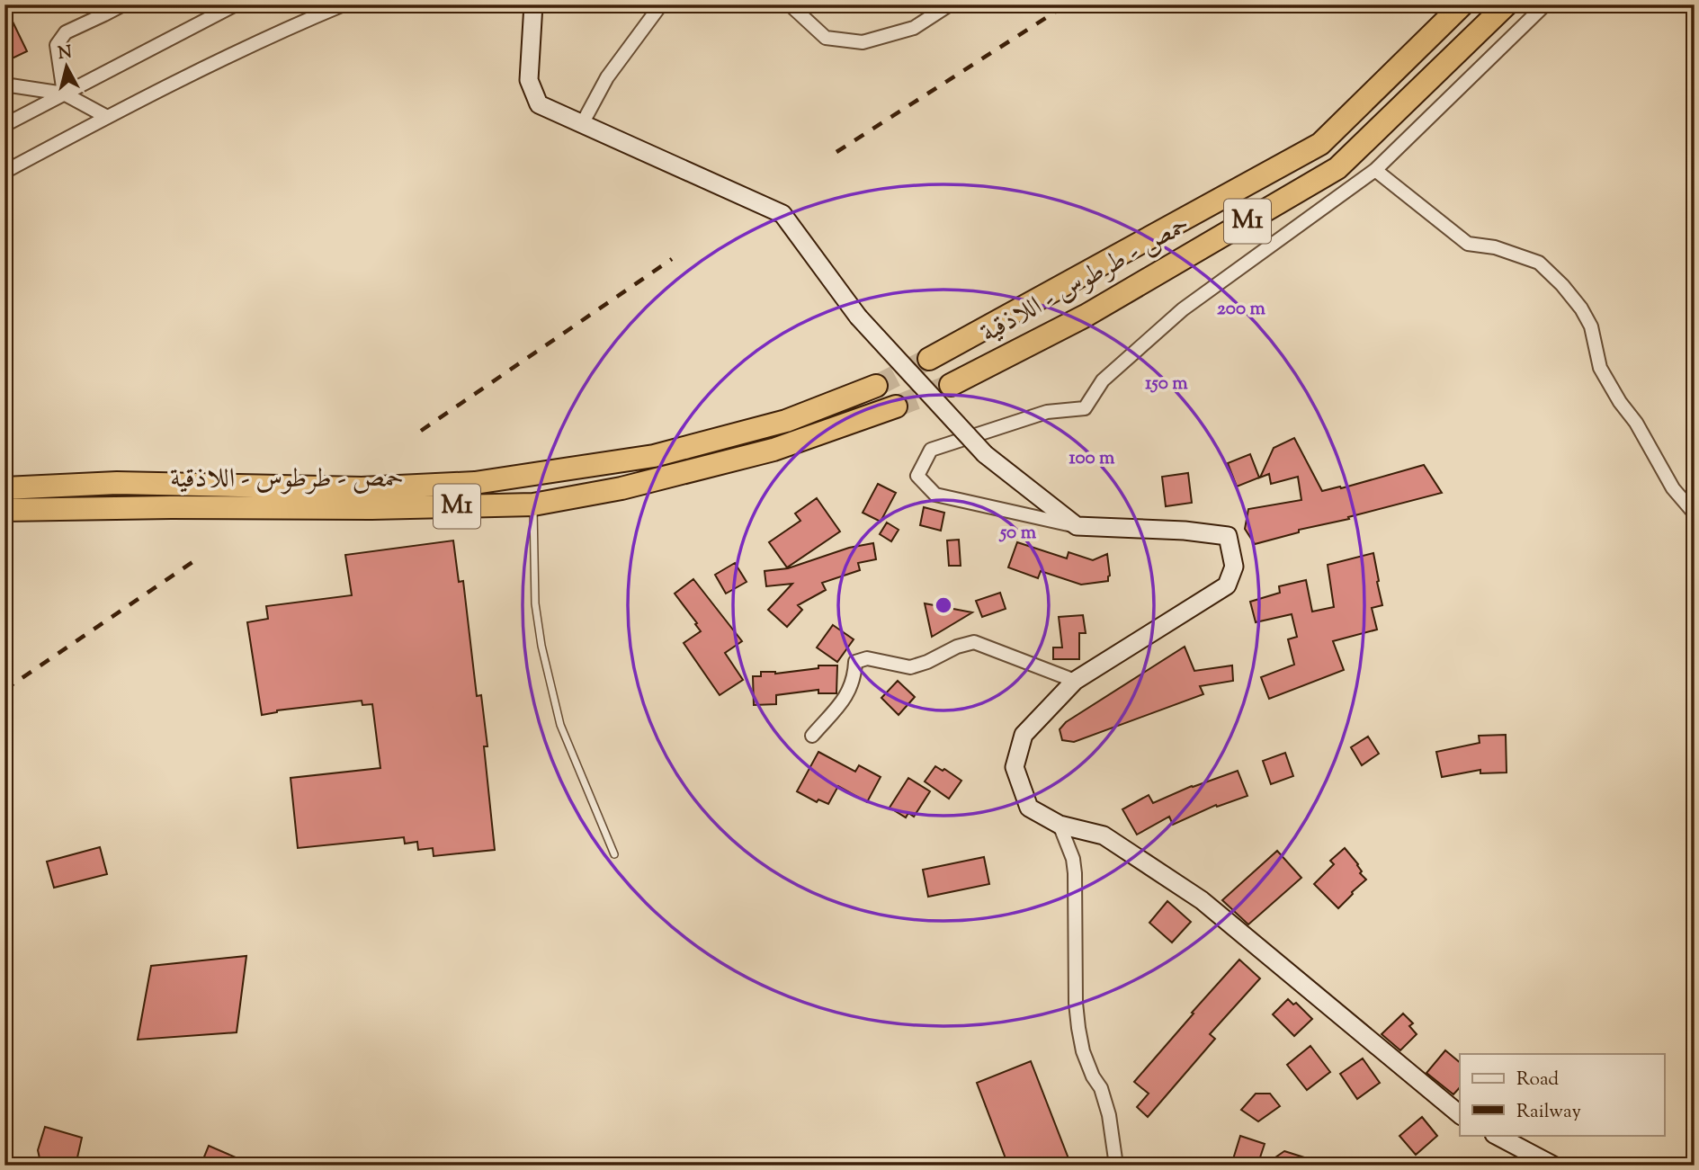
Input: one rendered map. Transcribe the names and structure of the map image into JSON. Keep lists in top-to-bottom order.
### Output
{
  "streets": {
    "highway": ["M1", "حمص - طرطوس - اللاذقية"]
  },
  "legend": ["Road", "Railway"],
  "north": "top",
  "rings": [
    "200 m",
    "150 m",
    "100 m",
    "50 m"
  ]
}
